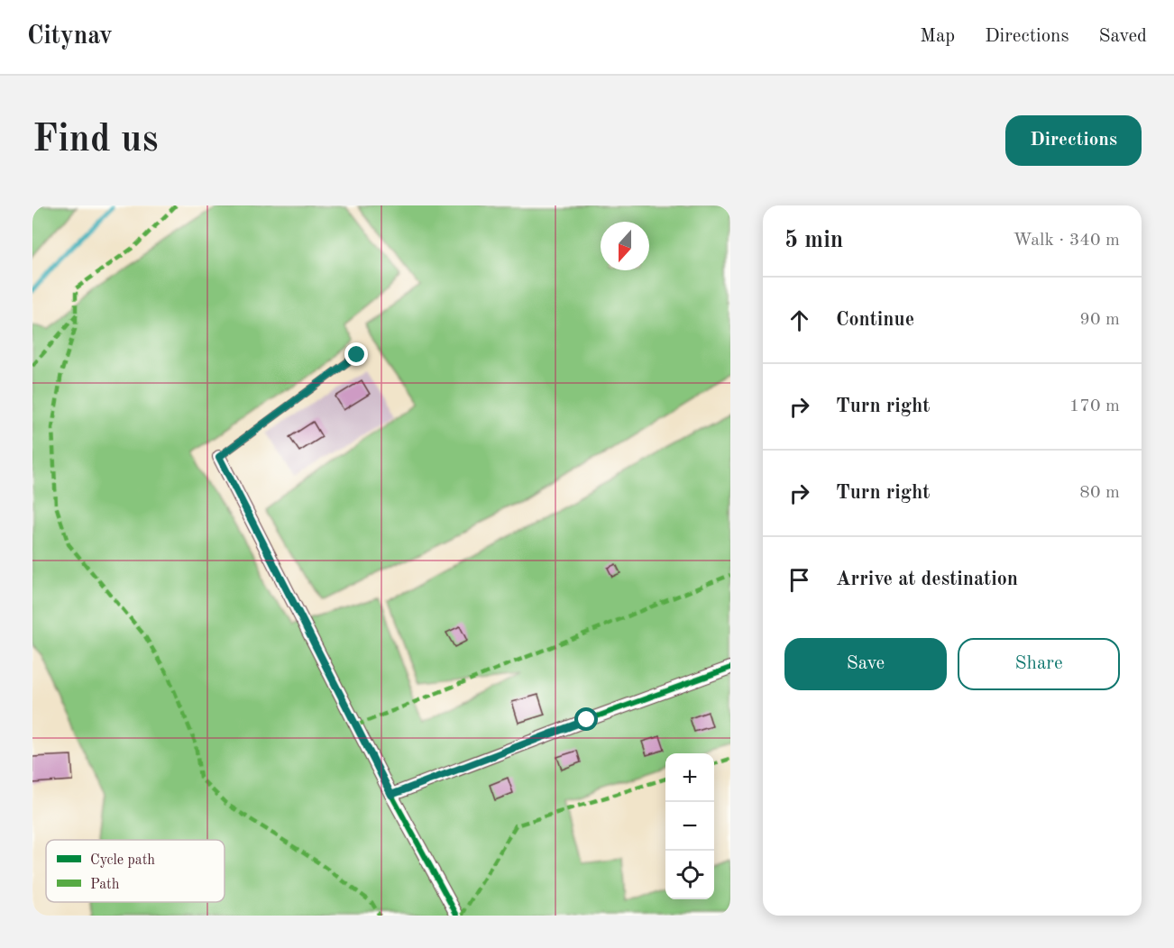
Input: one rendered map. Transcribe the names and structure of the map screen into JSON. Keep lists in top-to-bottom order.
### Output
{
  "legend": ["Cycle path", "Path"],
  "north": "bottom",
  "page": {
    "header": "Citynav",
    "nav": ["Map", "Directions", "Saved"],
    "buttons": [
      "Directions",
      ["Save", "Share"]
    ],
    "title": "Find us",
    "heading": ["5 min", "Walk · 340 m"],
    "list": [
      ["Continue", "90 m"],
      ["Turn right", "170 m"],
      ["Turn right", "80 m"],
      "Arrive at destination"
    ],
    "map_buttons": ["+", "−"]
  }
}
